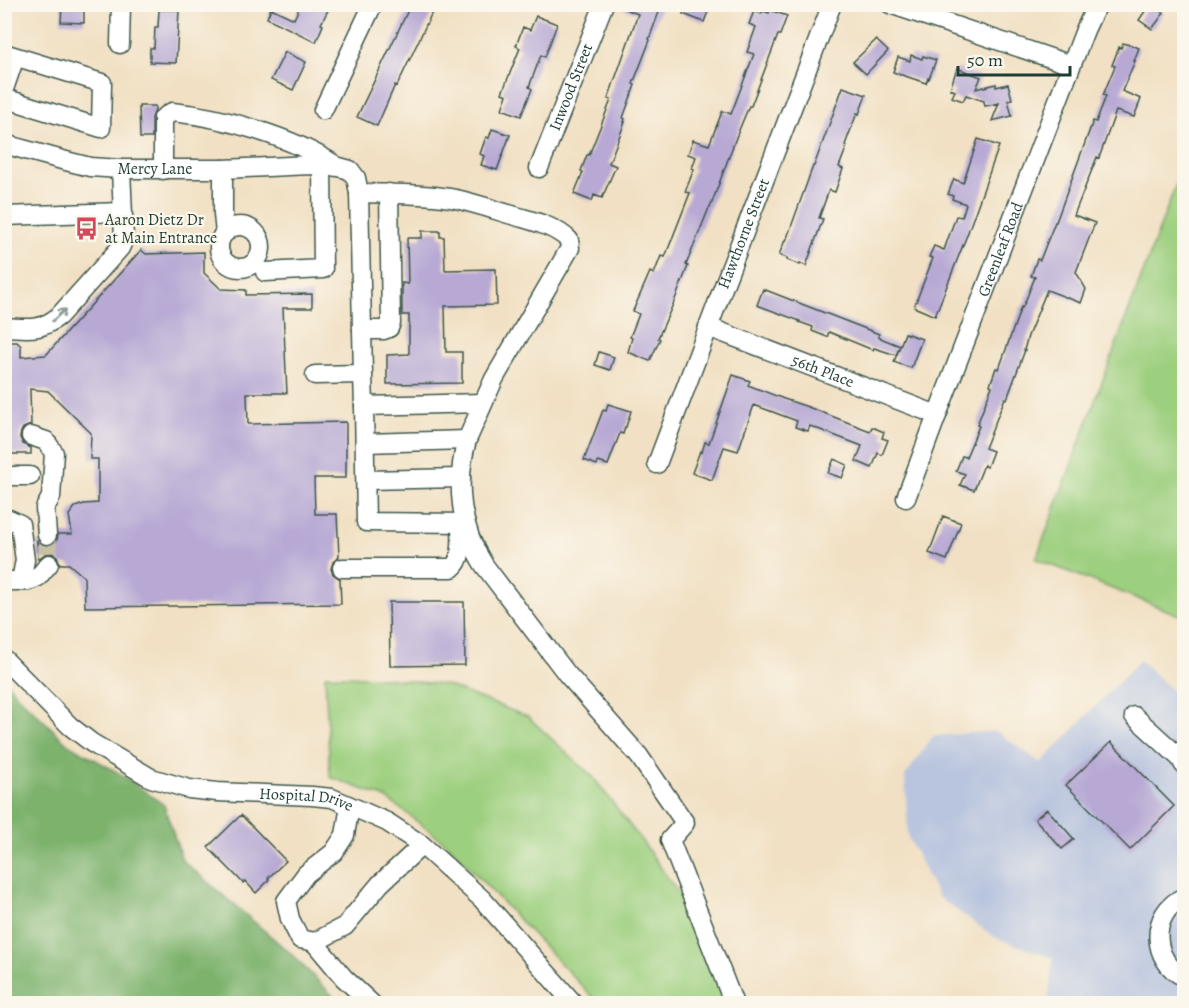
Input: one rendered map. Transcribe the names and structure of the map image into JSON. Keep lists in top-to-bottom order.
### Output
{
  "streets": {
    "street": [
      "Inwood Street",
      "Mercy Lane",
      "Hawthorne Street",
      "Greenleaf Road",
      "56th Place",
      "Hospital Drive"
    ]
  },
  "crossings": [
    ["Hawthorne Street", "56th Place"],
    ["Greenleaf Road", "56th Place"]
  ],
  "places": {
    "bus stop": ["Aaron Dietz Dr at Main Entrance"]
  },
  "scale_bar": "50 m"
}
